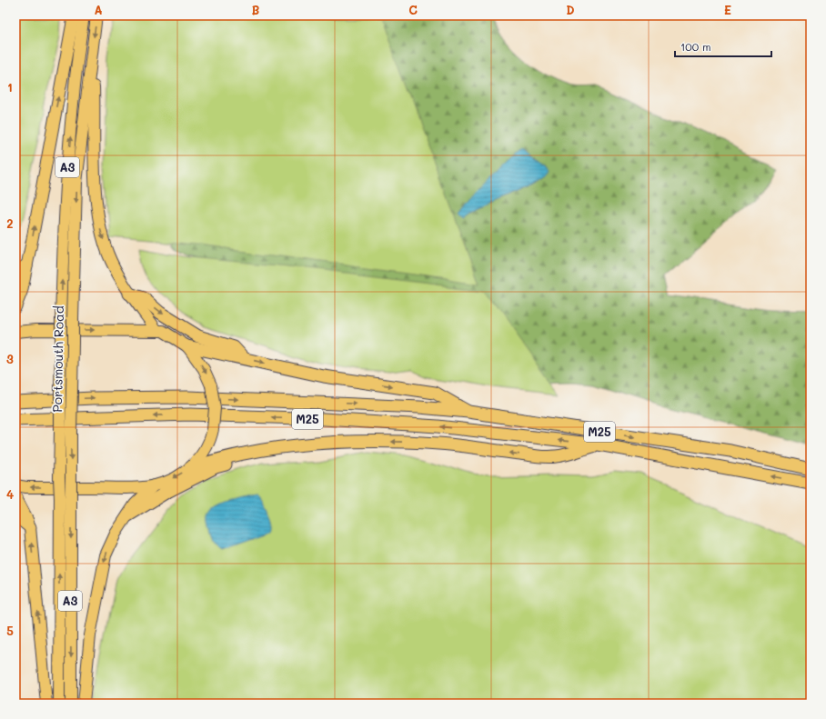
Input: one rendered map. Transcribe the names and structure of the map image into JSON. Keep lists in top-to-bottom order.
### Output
{
  "streets": {
    "highway": ["A3", "Portsmouth Road", "M25"]
  },
  "crossings": [
    ["A3", "Portsmouth Road"],
    ["A3", "M25"]
  ],
  "scale_bar": "100 m",
  "grid": {
    "columns": [
      "A",
      "B",
      "C",
      "D",
      "E"
    ],
    "rows": [
      "1",
      "2",
      "3",
      "4",
      "5"
    ]
  }
}
